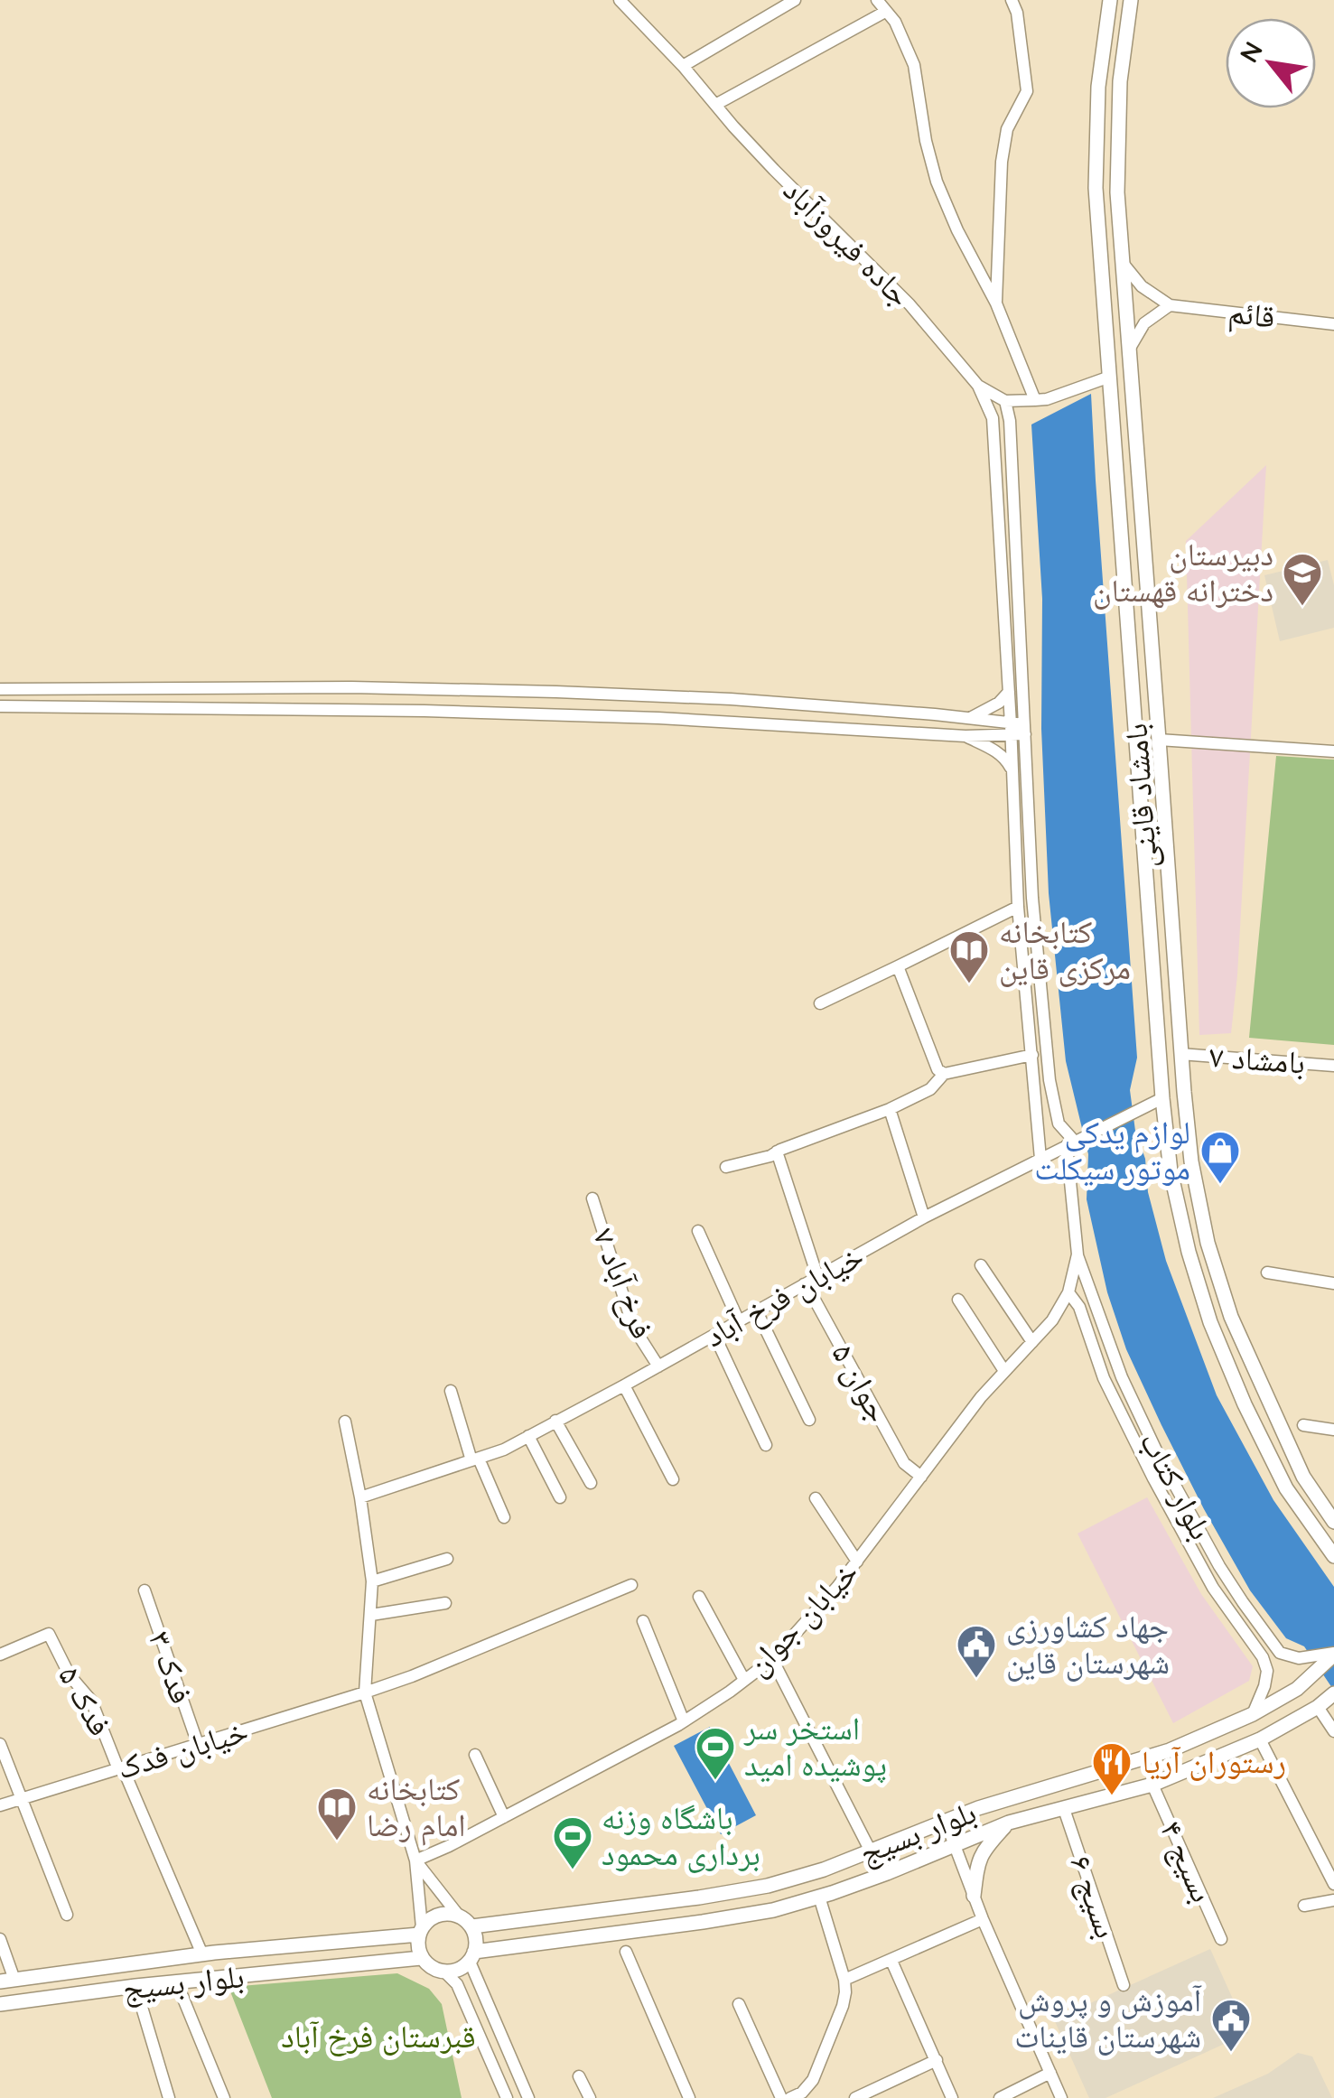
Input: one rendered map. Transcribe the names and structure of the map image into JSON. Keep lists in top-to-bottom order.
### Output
{
  "streets": {
    "main road": ["بامشاد قاینی", "بلوار بسیج"],
    "street": [
      "جاده فیروزآباد",
      "قائم",
      "بامشاد ۷",
      "فرخ آباد ۷",
      "خیابان فرخ آباد",
      "جوان ۵",
      "بلوار کتاب",
      "خیابان جوان",
      "فدک ۳",
      "فدک ۵",
      "خیابان فدک",
      "بسیج ۴",
      "بسیج ۶"
    ]
  },
  "crossings": [
    ["بامشاد قاینی", "بامشاد ۷"],
    ["بامشاد قاینی", "خیابان فرخ آباد"],
    ["فرخ آباد ۷", "خیابان فرخ آباد"],
    ["خیابان فرخ آباد", "جوان ۵"],
    ["جوان ۵", "خیابان جوان"],
    ["بلوار کتاب", "خیابان جوان"],
    ["بلوار کتاب", "بلوار بسیج"],
    ["فدک ۳", "خیابان فدک"],
    ["فدک ۵", "خیابان فدک"],
    ["فدک ۵", "بلوار بسیج"],
    ["بلوار بسیج", "بسیج ۴"],
    ["بلوار بسیج", "بسیج ۶"]
  ],
  "parks": ["قبرستان فرخ آباد"],
  "places": {
    "school or university": ["دبیرستان دخترانه قهستان"],
    "library": ["کتابخانه مرکزی قاین", "کتابخانه امام رضا"],
    "shop": ["لوازم یدکی موتور سیکلت"],
    "public building": ["جهاد کشاورزی شهرستان قاین", "آموزش و پروش شهرستان قاینات"],
    "sports": ["استخر سر پوشیده امید", "باشگاه وزنه برداری محمود"],
    "restaurant": ["رستوران آریا"]
  },
  "north": "top left"
}
